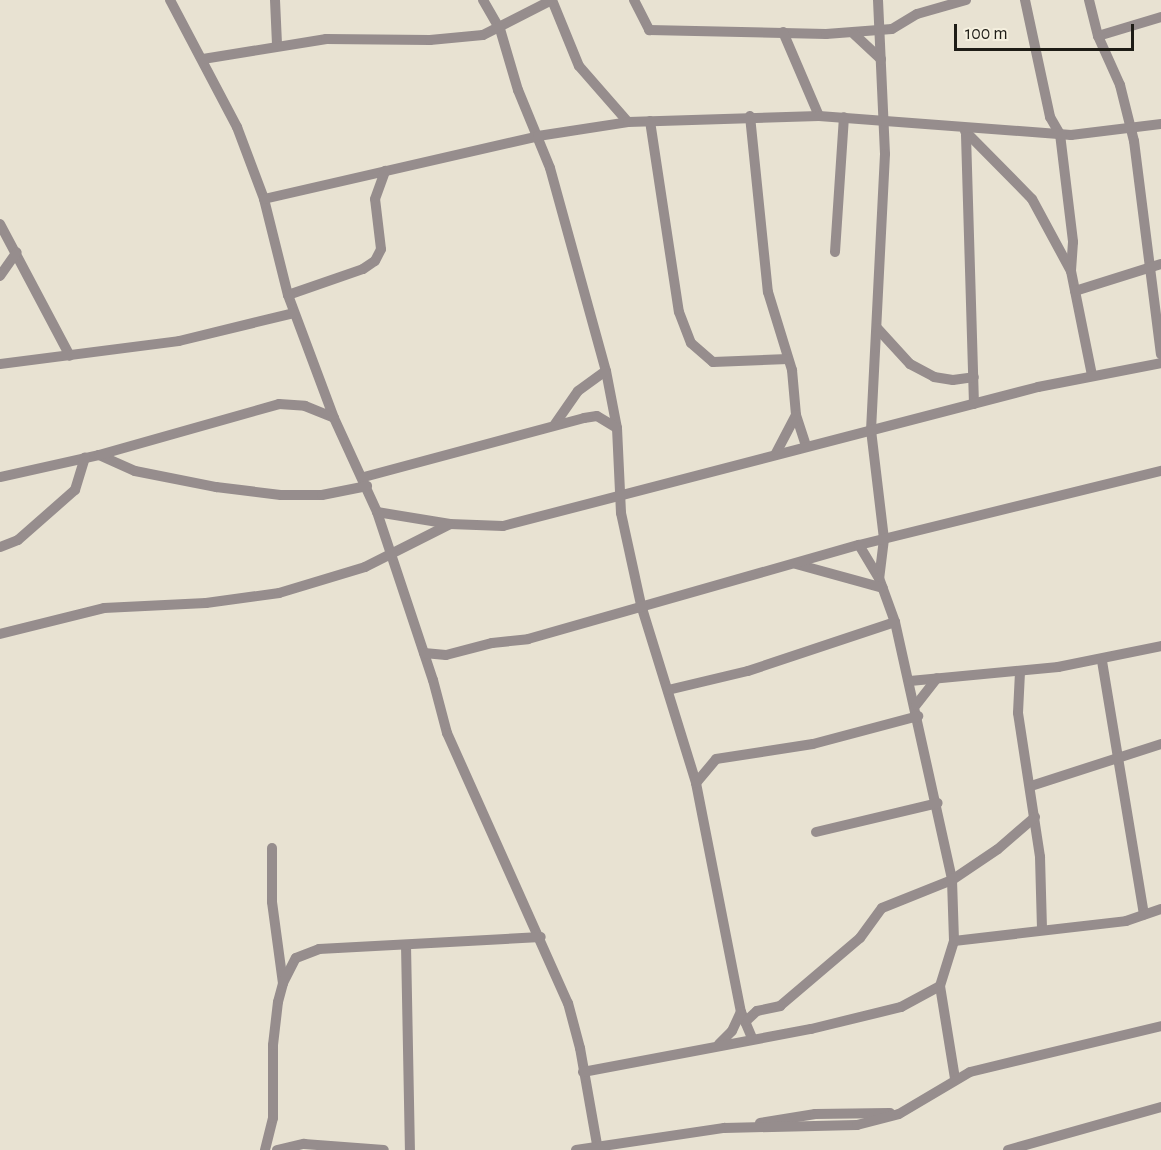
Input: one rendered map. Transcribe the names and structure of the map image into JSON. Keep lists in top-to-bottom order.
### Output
{
  "scale_bar": "100 m"
}
